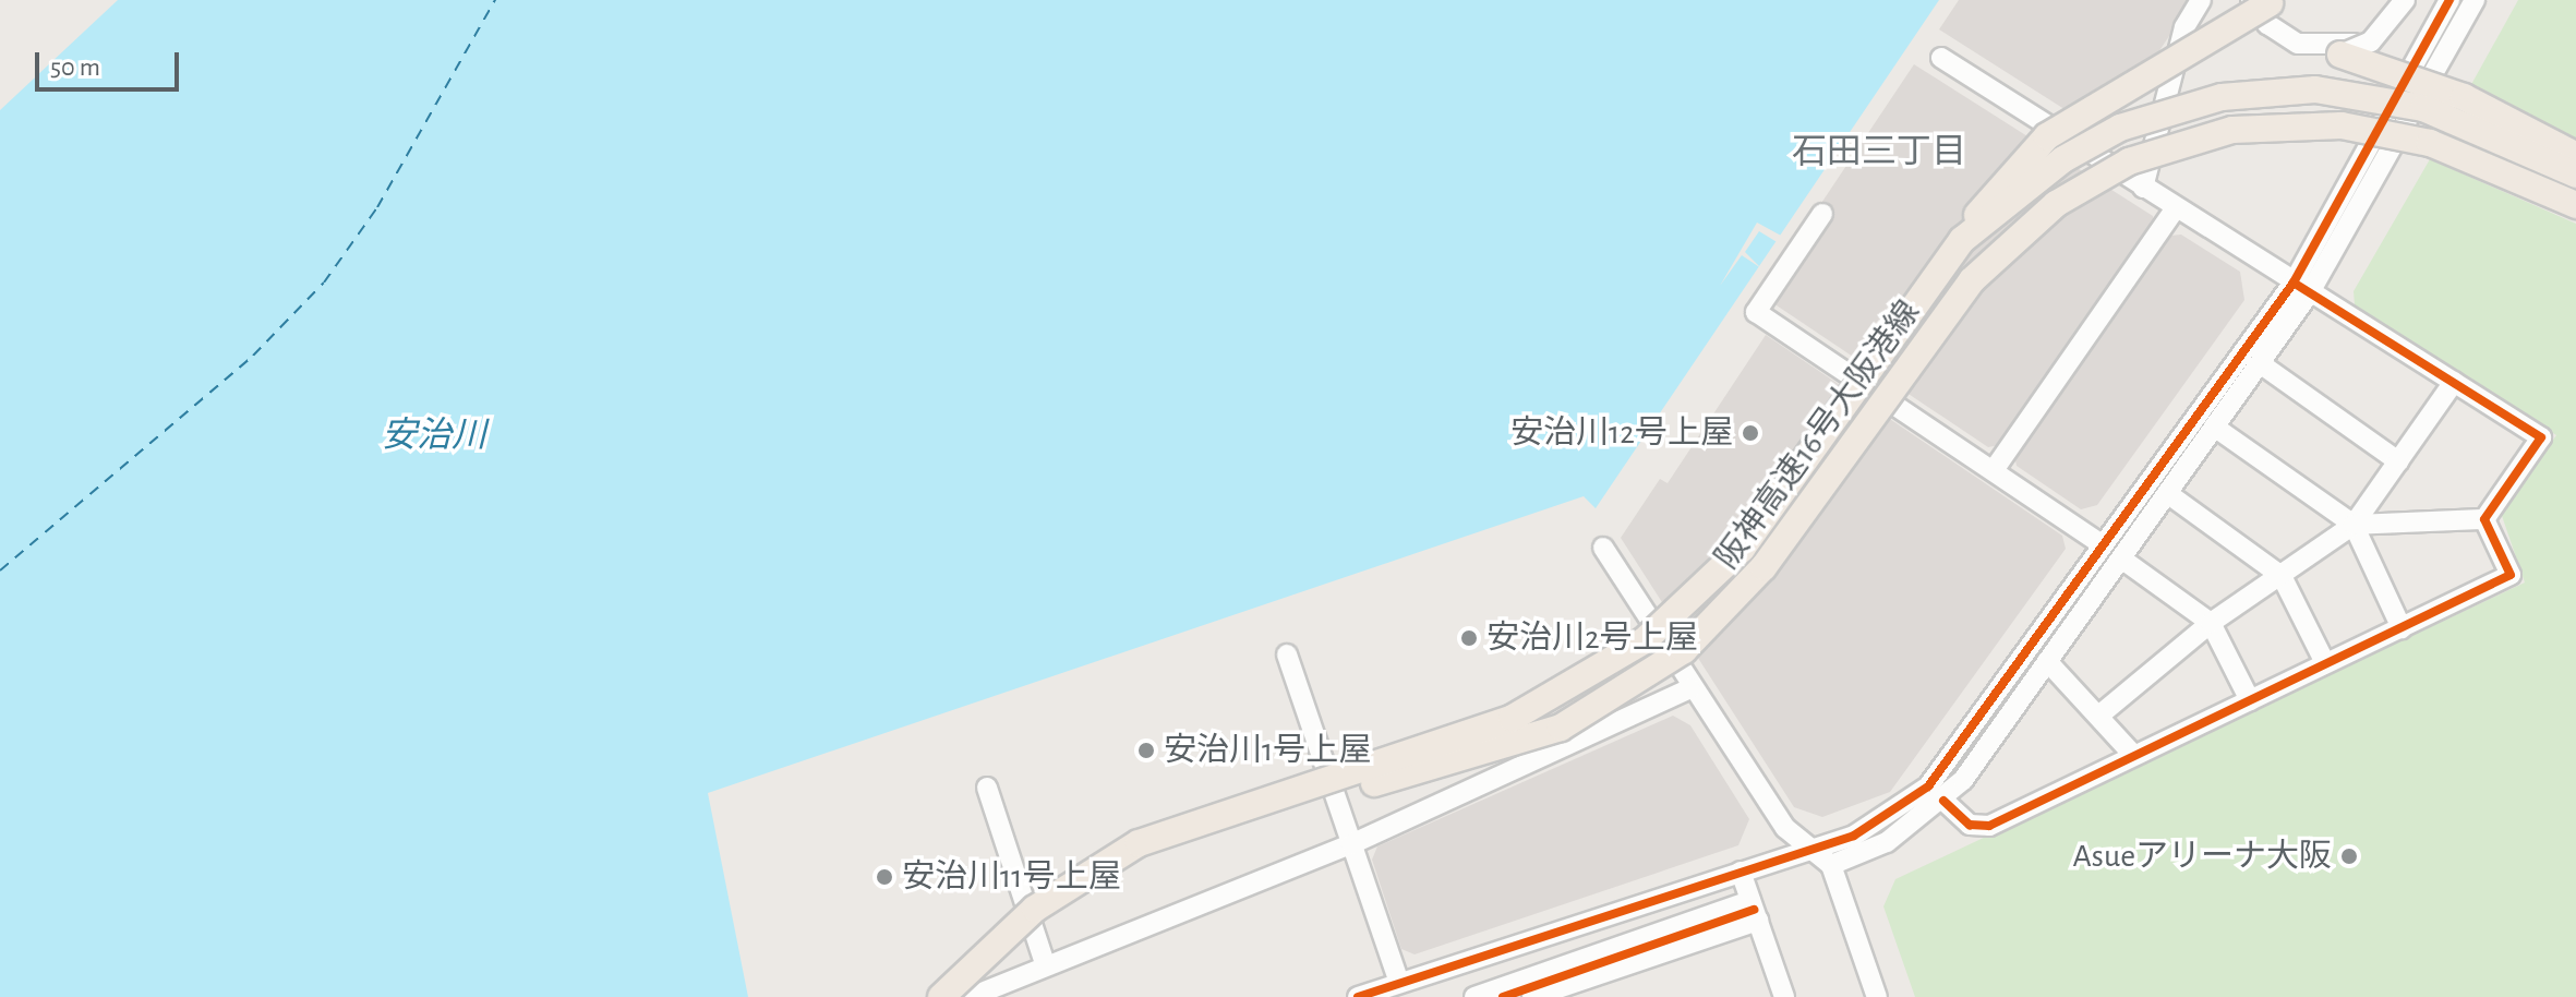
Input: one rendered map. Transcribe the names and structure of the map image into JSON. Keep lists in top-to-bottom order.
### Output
{
  "streets": {
    "highway": ["阪神高速16号大阪港線"]
  },
  "districts": ["石田三丁目"],
  "water": ["安治川"],
  "places": [
    "安治川12号上屋",
    "安治川2号上屋",
    "安治川1号上屋",
    "Asueアリーナ大阪",
    "安治川11号上屋"
  ],
  "scale_bar": "50 m"
}
